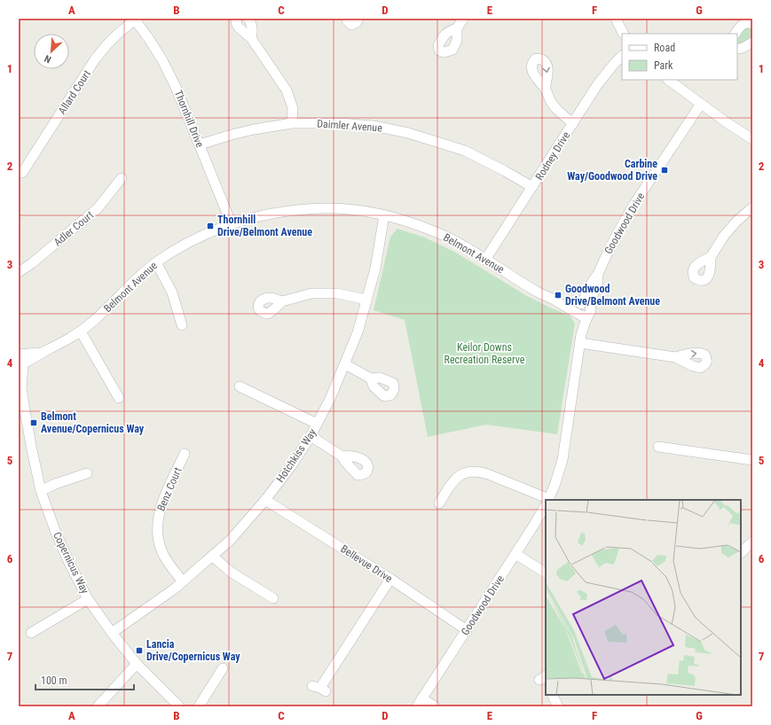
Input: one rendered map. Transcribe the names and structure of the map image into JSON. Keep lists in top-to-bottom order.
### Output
{
  "streets": {
    "street": [
      "Allard Court",
      "Thornhill Drive",
      "Daimler Avenue",
      "Rodney Drive",
      "Goodwood Drive",
      "Adler Court",
      "Belmont Avenue",
      "Hotchkiss Way",
      "Benz Court",
      "Copernicus Way",
      "Bellevue Drive"
    ]
  },
  "crossings": [
    ["Allard Court", "Thornhill Drive"],
    ["Thornhill Drive", "Daimler Avenue"],
    ["Thornhill Drive", "Belmont Avenue"],
    ["Daimler Avenue", "Rodney Drive"],
    ["Rodney Drive", "Belmont Avenue"],
    ["Goodwood Drive", "Belmont Avenue"],
    ["Goodwood Drive", "Bellevue Drive"],
    ["Belmont Avenue", "Hotchkiss Way"],
    ["Belmont Avenue", "Copernicus Way"],
    ["Hotchkiss Way", "Benz Court"],
    ["Hotchkiss Way", "Copernicus Way"],
    ["Hotchkiss Way", "Bellevue Drive"]
  ],
  "parks": ["Keilor Downs Recreation Reserve"],
  "places": {
    "transit": [
      "Carbine Way/Goodwood Drive",
      "Thornhill Drive/Belmont Avenue",
      "Goodwood Drive/Belmont Avenue",
      "Belmont Avenue/Copernicus Way",
      "Lancia Drive/Copernicus Way"
    ]
  },
  "legend": ["Road", "Park"],
  "scale_bar": "100 m",
  "north": "bottom left",
  "grid": {
    "columns": [
      "A",
      "B",
      "C",
      "D",
      "E",
      "F",
      "G"
    ],
    "rows": [
      "1",
      "2",
      "3",
      "4",
      "5",
      "6",
      "7"
    ]
  }
}
